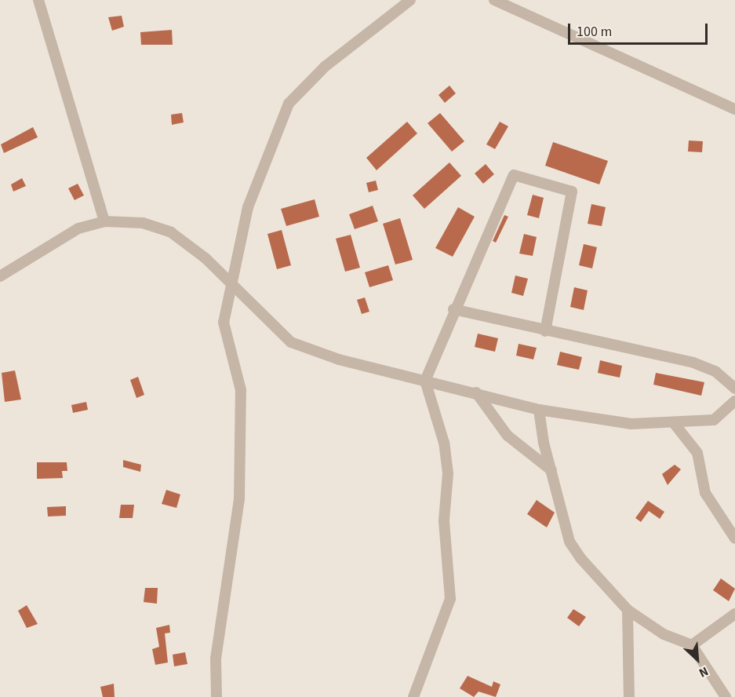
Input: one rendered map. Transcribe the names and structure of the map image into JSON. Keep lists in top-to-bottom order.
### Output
{
  "scale_bar": "100 m",
  "north": "bottom right"
}
